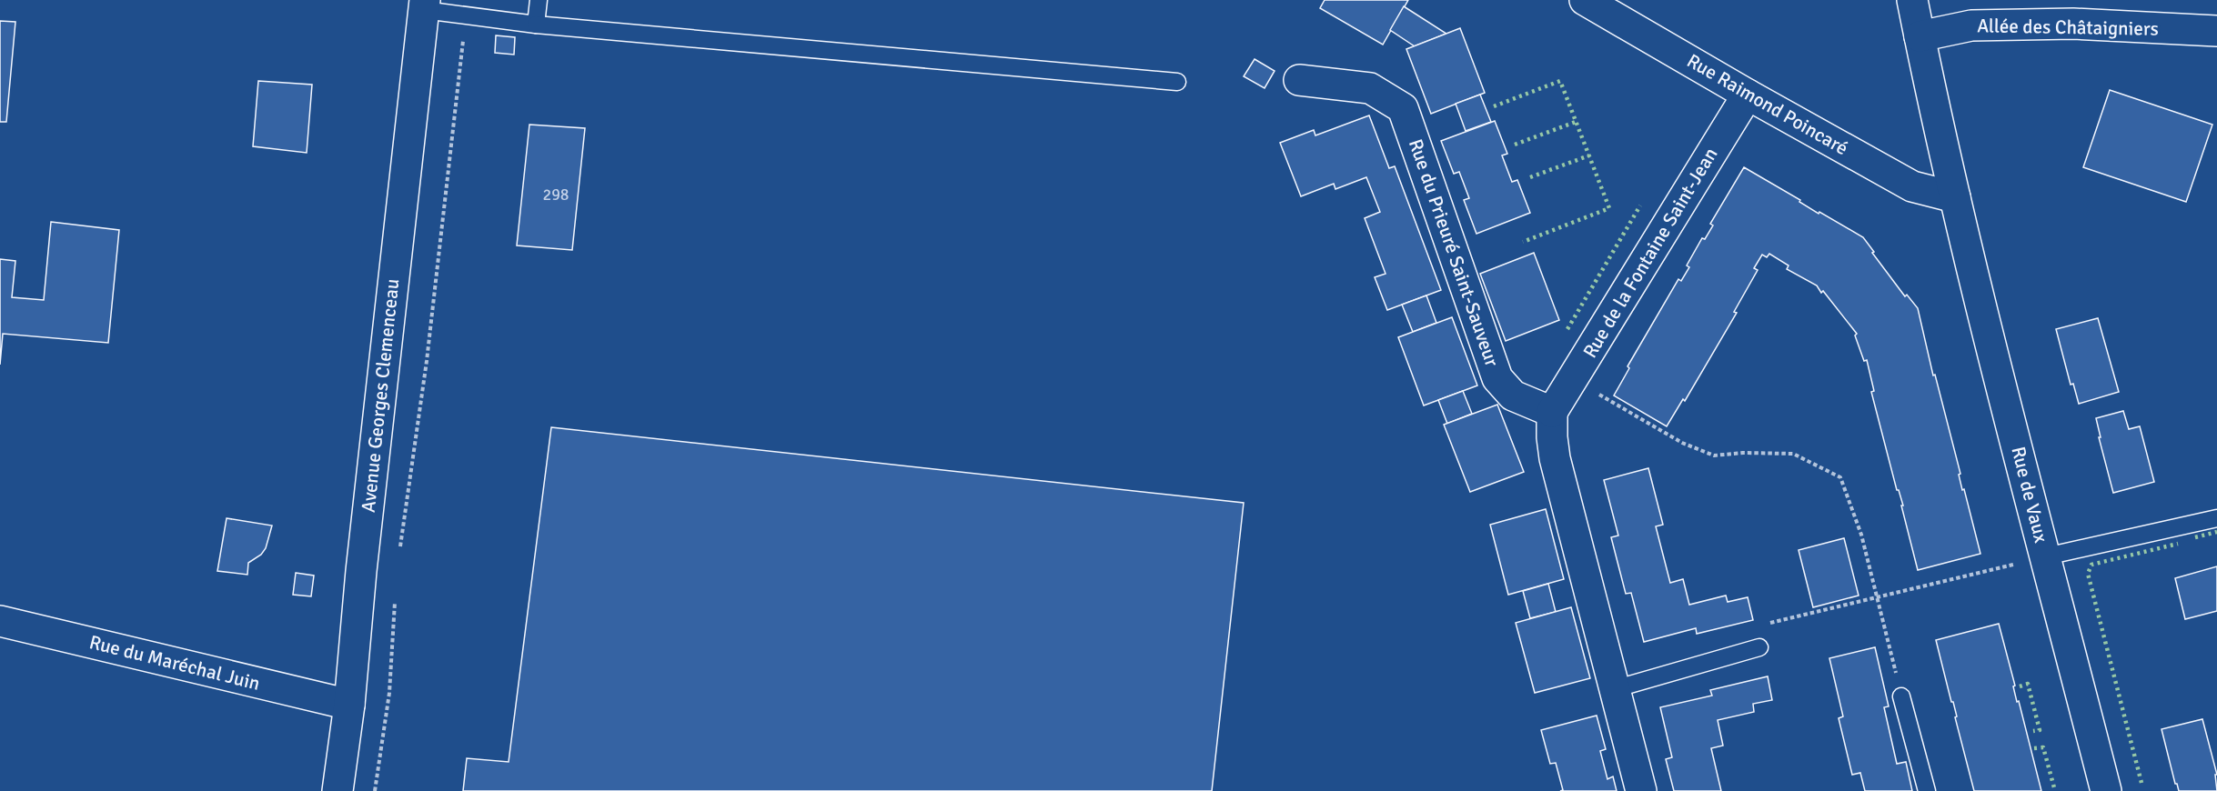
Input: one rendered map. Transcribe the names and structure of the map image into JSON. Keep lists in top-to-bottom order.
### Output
{
  "streets": {
    "street": [
      "Allée des Châtaigniers",
      "Rue Raimond Poincaré",
      "Rue du Prieuré Saint-Sauveur",
      "Rue de la Fontaine Saint-Jean",
      "Avenue Georges Clemenceau",
      "Rue de Vaux",
      "Rue du Maréchal Juin"
    ]
  },
  "crossings": [
    ["Allée des Châtaigniers", "Rue de Vaux"],
    ["Rue Raimond Poincaré", "Rue de la Fontaine Saint-Jean"],
    ["Rue Raimond Poincaré", "Rue de Vaux"],
    ["Rue du Prieuré Saint-Sauveur", "Rue de la Fontaine Saint-Jean"],
    ["Avenue Georges Clemenceau", "Rue du Maréchal Juin"]
  ],
  "house_numbers": ["298"]
}
